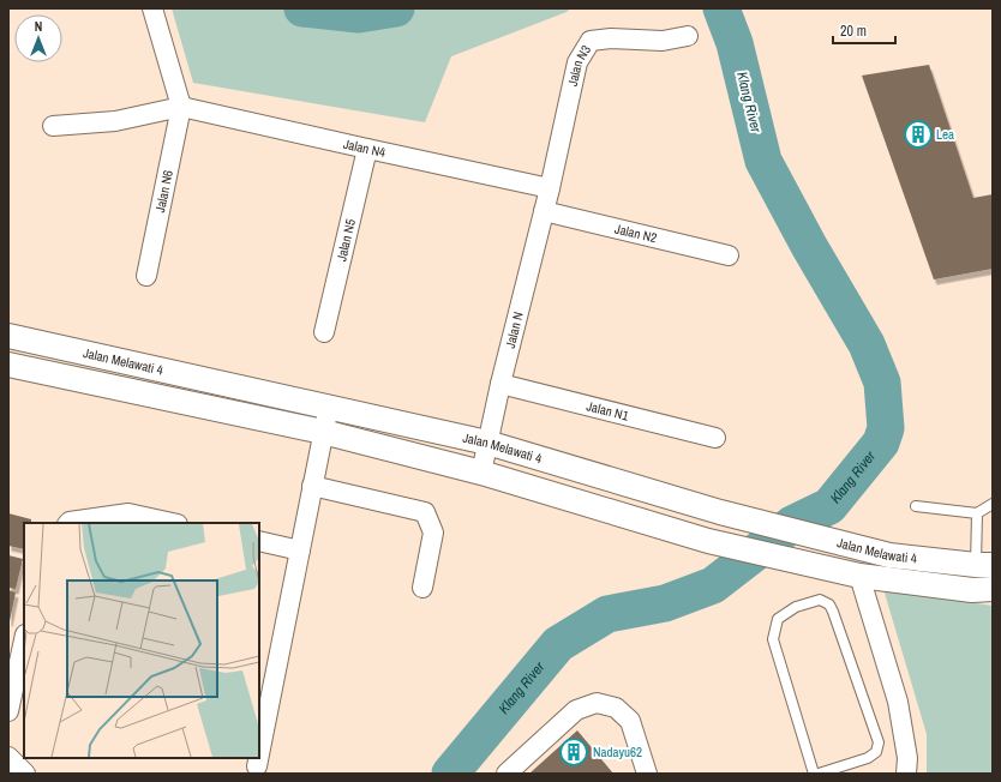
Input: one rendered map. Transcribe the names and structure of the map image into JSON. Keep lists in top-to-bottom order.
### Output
{
  "streets": {
    "street": [
      "Jalan N3",
      "Jalan N4",
      "Jalan N6",
      "Jalan N2",
      "Jalan N5",
      "Jalan N",
      "Jalan Melawati 4",
      "Jalan N1"
    ]
  },
  "crossings": [
    ["Jalan N3", "Jalan N4"],
    ["Jalan N3", "Jalan N"],
    ["Jalan N4", "Jalan N6"],
    ["Jalan N4", "Jalan N5"],
    ["Jalan N4", "Jalan N"],
    ["Jalan N2", "Jalan N"],
    ["Jalan N", "Jalan Melawati 4"],
    ["Jalan N", "Jalan N1"]
  ],
  "water": ["Klang River"],
  "places": {
    "building": ["Lea", "Nadayu62"]
  },
  "scale_bar": "20 m",
  "north": "top"
}
